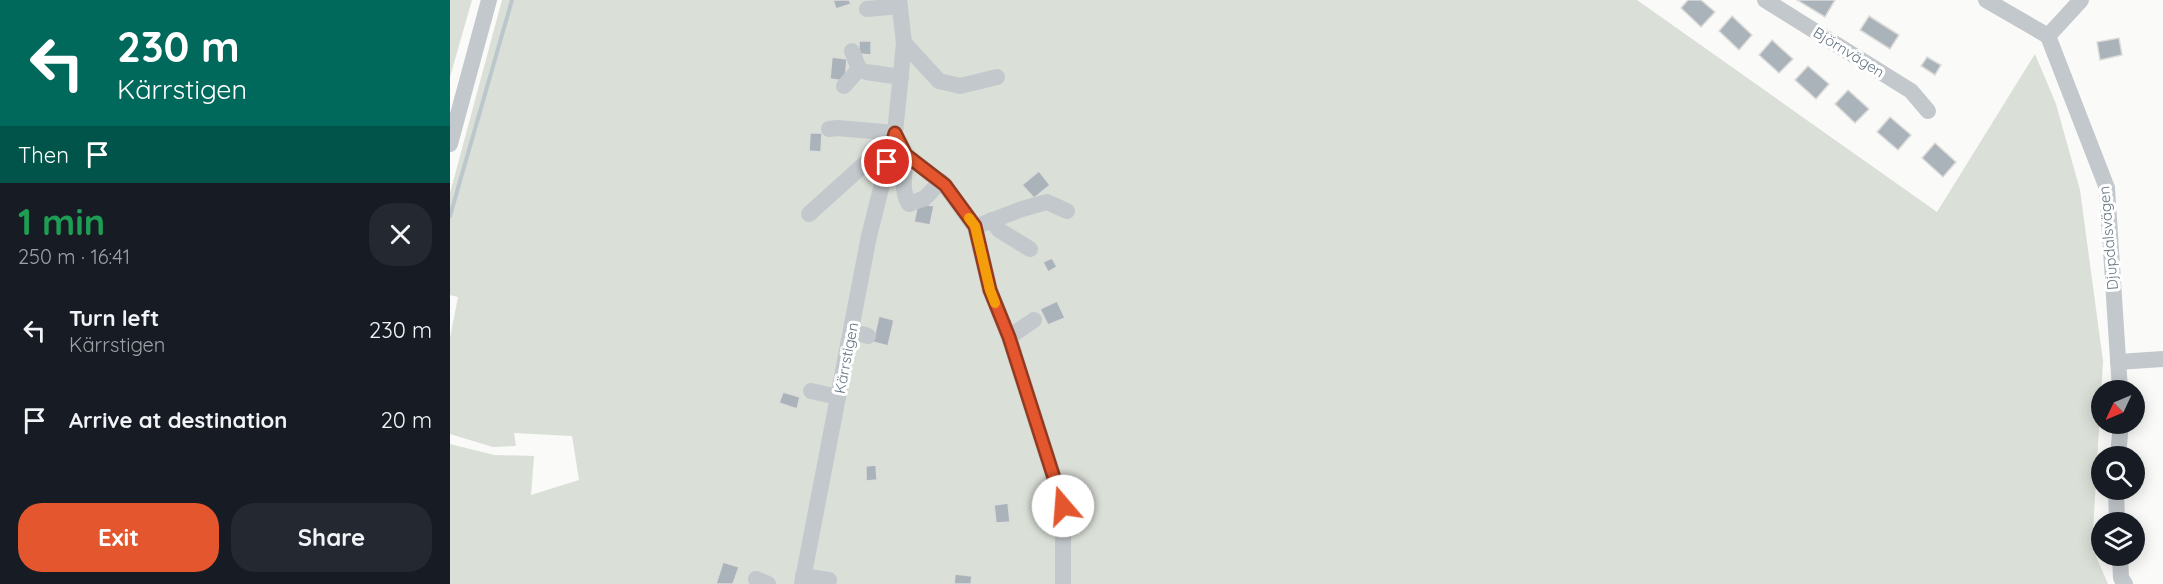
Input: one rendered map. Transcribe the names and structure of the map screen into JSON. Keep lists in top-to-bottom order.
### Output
{
  "streets": {
    "street": ["Björnvägen", "Djupdalsvägen", "Kärrstigen"]
  },
  "north": "bottom left",
  "page": {
    "turn": ["230 m", "Kärrstigen"],
    "then": "Then",
    "heading": ["1 min", "250 m · 16:41"],
    "list": [
      {
        "name": "Turn left",
        "note": "Kärrstigen",
        "value": "230 m"
      },
      {
        "name": "Arrive at destination",
        "value": "20 m"
      }
    ],
    "buttons": ["Exit", "Share"]
  }
}
